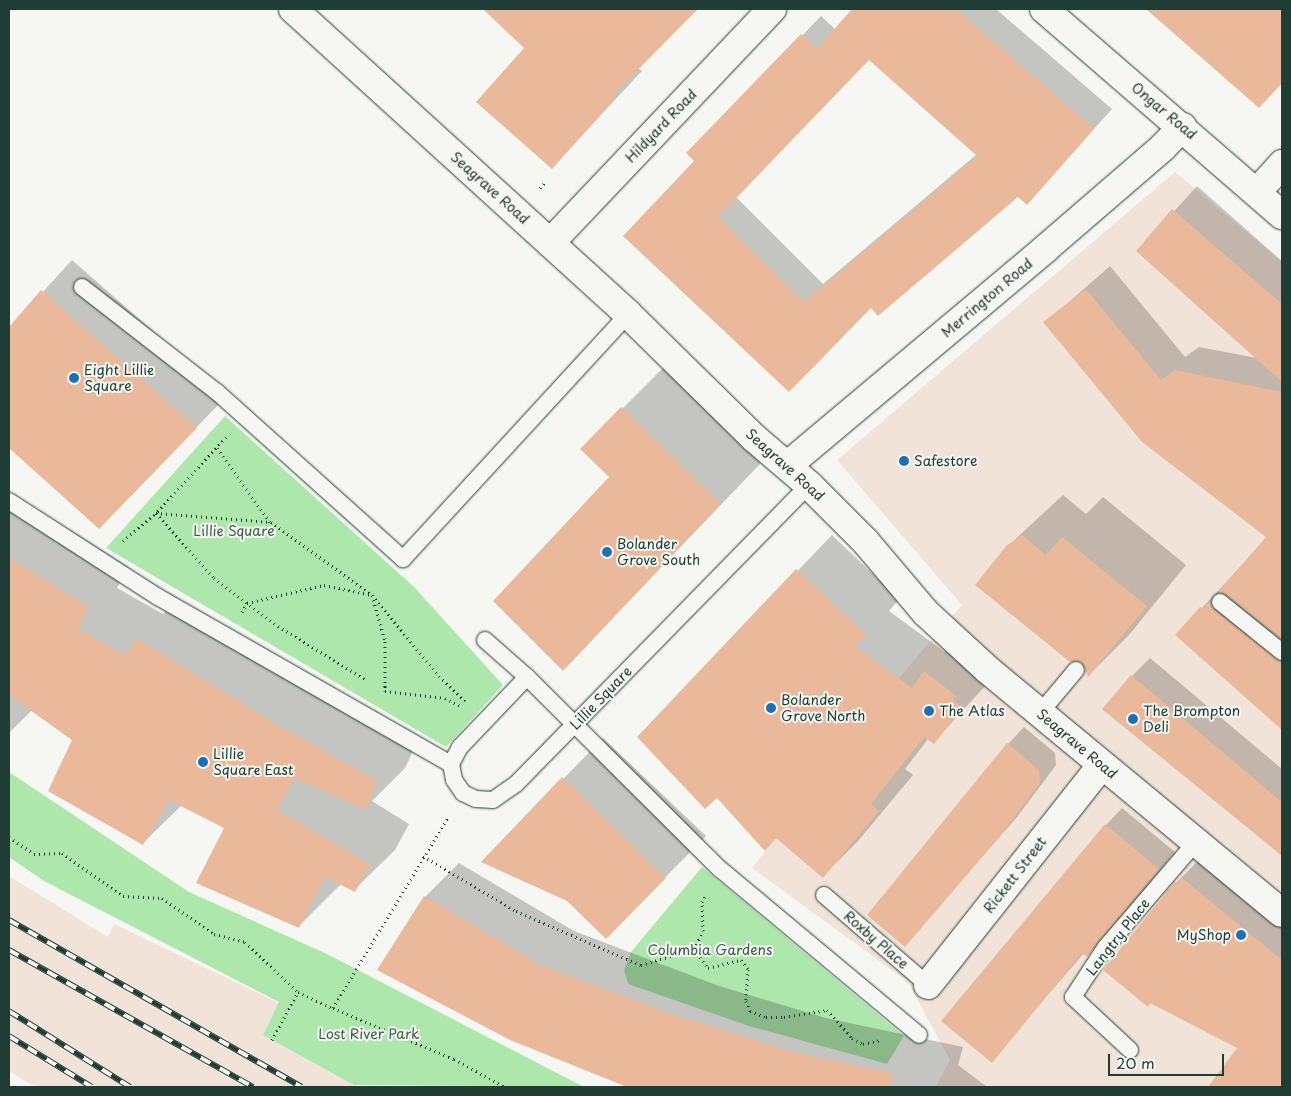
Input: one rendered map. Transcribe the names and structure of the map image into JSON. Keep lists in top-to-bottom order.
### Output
{
  "streets": {
    "street": [
      "Ongar Road",
      "Hildyard Road",
      "Seagrave Road",
      "Merrington Road",
      "Rickett Street"
    ],
    "lane": ["Lillie Square", "Langtry Place", "Roxby Place"]
  },
  "crossings": [
    ["Ongar Road", "Merrington Road"],
    ["Hildyard Road", "Seagrave Road"],
    ["Seagrave Road", "Merrington Road"],
    ["Seagrave Road", "Lillie Square"],
    ["Seagrave Road", "Rickett Street"],
    ["Seagrave Road", "Langtry Place"],
    ["Rickett Street", "Roxby Place"]
  ],
  "parks": ["Lillie Square", "Columbia Gardens", "Lost River Park"],
  "places": [
    "Eight Lillie Square",
    "Safestore",
    "Bolander Grove South",
    "Bolander Grove North",
    "The Atlas",
    "The Brompton Deli",
    "Lillie Square East",
    "MyShop"
  ],
  "scale_bar": "20 m"
}
